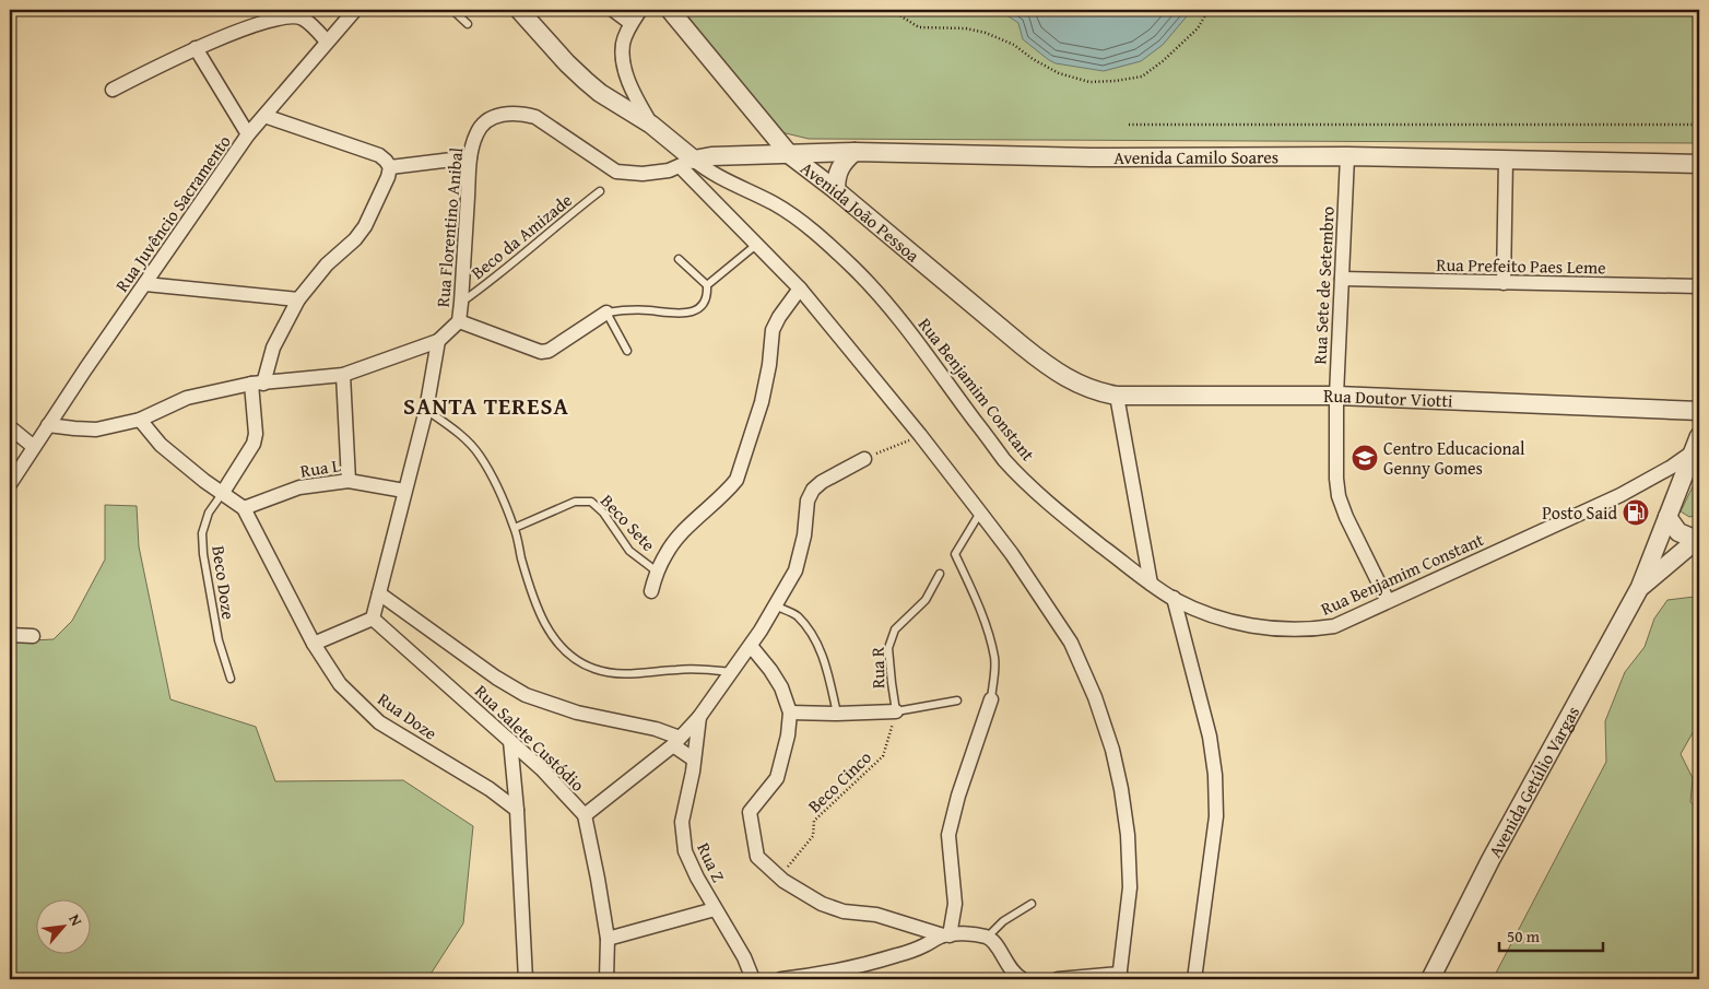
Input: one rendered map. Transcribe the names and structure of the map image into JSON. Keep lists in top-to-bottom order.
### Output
{
  "streets": {
    "street": [
      "Avenida Camilo Soares",
      "Avenida João Pessoa",
      "Rua Juvêncio Sacramento",
      "Rua Florentino Anibal",
      "Rua Prefeito Paes Leme",
      "Rua Sete de Setembro",
      "Rua Benjamim Constant",
      "Rua Doutor Viotti",
      "Rua L",
      "Rua Doze",
      "Rua Salete Custódio",
      "Avenida Getúlio Vargas",
      "Rua Z"
    ],
    "lane": [
      "Beco da Amizade",
      "Beco Sete",
      "Beco Doze",
      "Rua R"
    ],
    "path": ["Beco Cinco"]
  },
  "crossings": [
    ["Avenida Camilo Soares", "Avenida João Pessoa"],
    ["Avenida Camilo Soares", "Rua Florentino Anibal"],
    ["Avenida Camilo Soares", "Rua Sete de Setembro"],
    ["Avenida Camilo Soares", "Rua Benjamim Constant"],
    ["Avenida João Pessoa", "Rua Doutor Viotti"],
    ["Rua Florentino Anibal", "Beco da Amizade"],
    ["Rua Florentino Anibal", "Rua Benjamim Constant"],
    ["Rua Prefeito Paes Leme", "Rua Sete de Setembro"],
    ["Rua Sete de Setembro", "Rua Benjamim Constant"],
    ["Rua Sete de Setembro", "Rua Doutor Viotti"],
    ["Rua L", "Rua Doze"],
    ["Beco Doze", "Rua Doze"],
    ["Rua R", "Beco Cinco"]
  ],
  "districts": ["SANTA TERESA"],
  "places": {
    "school or university": ["Centro Educacional Genny Gomes"],
    "fuel station": ["Posto Said"]
  },
  "scale_bar": "50 m",
  "north": "top right"
}
